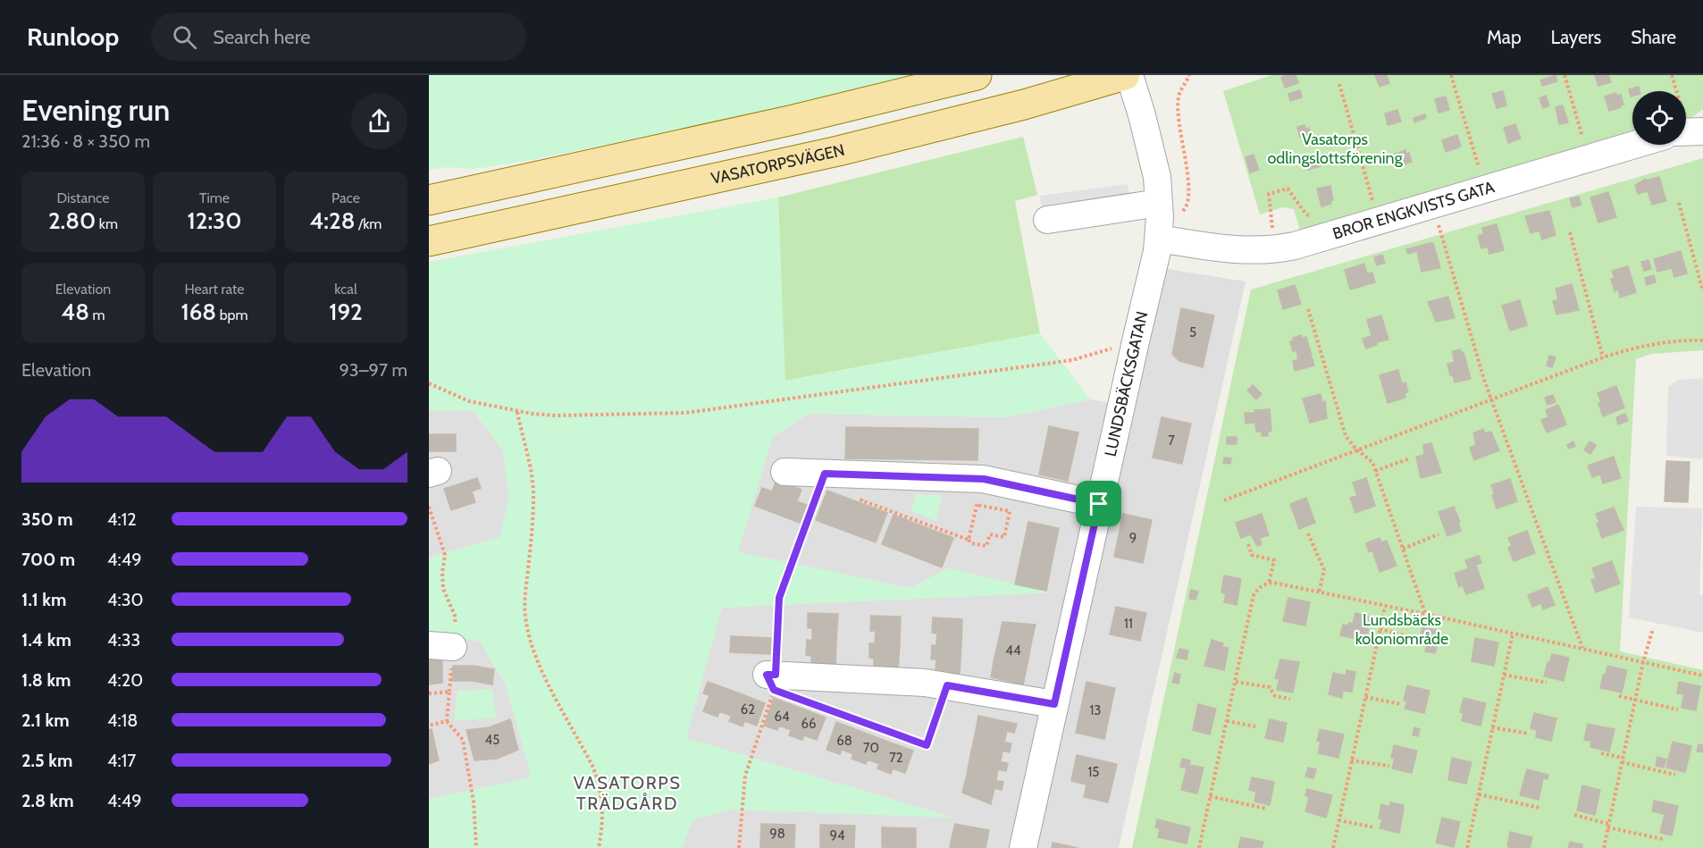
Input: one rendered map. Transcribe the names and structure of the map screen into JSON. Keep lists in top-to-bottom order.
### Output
{
  "streets": {
    "main road": ["VASATORPSVÄGEN"],
    "street": ["BROR ENGKVISTS GATA", "LUNDSBÄCKSGATAN"]
  },
  "crossings": [
    ["VASATORPSVÄGEN", "LUNDSBÄCKSGATAN"],
    ["BROR ENGKVISTS GATA", "LUNDSBÄCKSGATAN"]
  ],
  "districts": ["VASATORPS TRÄDGÅRD"],
  "parks": ["Vasatorps odlingslottsförening", "Lundsbäcks koloniområde"],
  "house_numbers": [
    "5",
    "7",
    "9",
    "11",
    "44",
    "62",
    "13",
    "64",
    "66",
    "45",
    "68",
    "70",
    "72",
    "15",
    "98",
    "94"
  ],
  "page": {
    "header": "Runloop",
    "search": "Search here",
    "nav": ["Map", "Layers", "Share"],
    "heading": ["Evening run", "21:36 · 8 × 350 m"],
    "stats": [
      ["Distance", "2.80 km"],
      ["Time", "12:30"],
      ["Pace", "4:28 /km"],
      ["Elevation", "48 m"],
      ["Heart rate", "168 bpm"],
      ["kcal", "192"]
    ],
    "chart": ["Elevation", "93–97 m"],
    "list": [
      {
        "name": "350 m",
        "note": "4:12"
      },
      {
        "name": "700 m",
        "note": "4:49"
      },
      {
        "name": "1.1 km",
        "note": "4:30"
      },
      {
        "name": "1.4 km",
        "note": "4:33"
      },
      {
        "name": "1.8 km",
        "note": "4:20"
      },
      {
        "name": "2.1 km",
        "note": "4:18"
      },
      {
        "name": "2.5 km",
        "note": "4:17"
      },
      {
        "name": "2.8 km",
        "note": "4:49"
      }
    ]
  }
}
